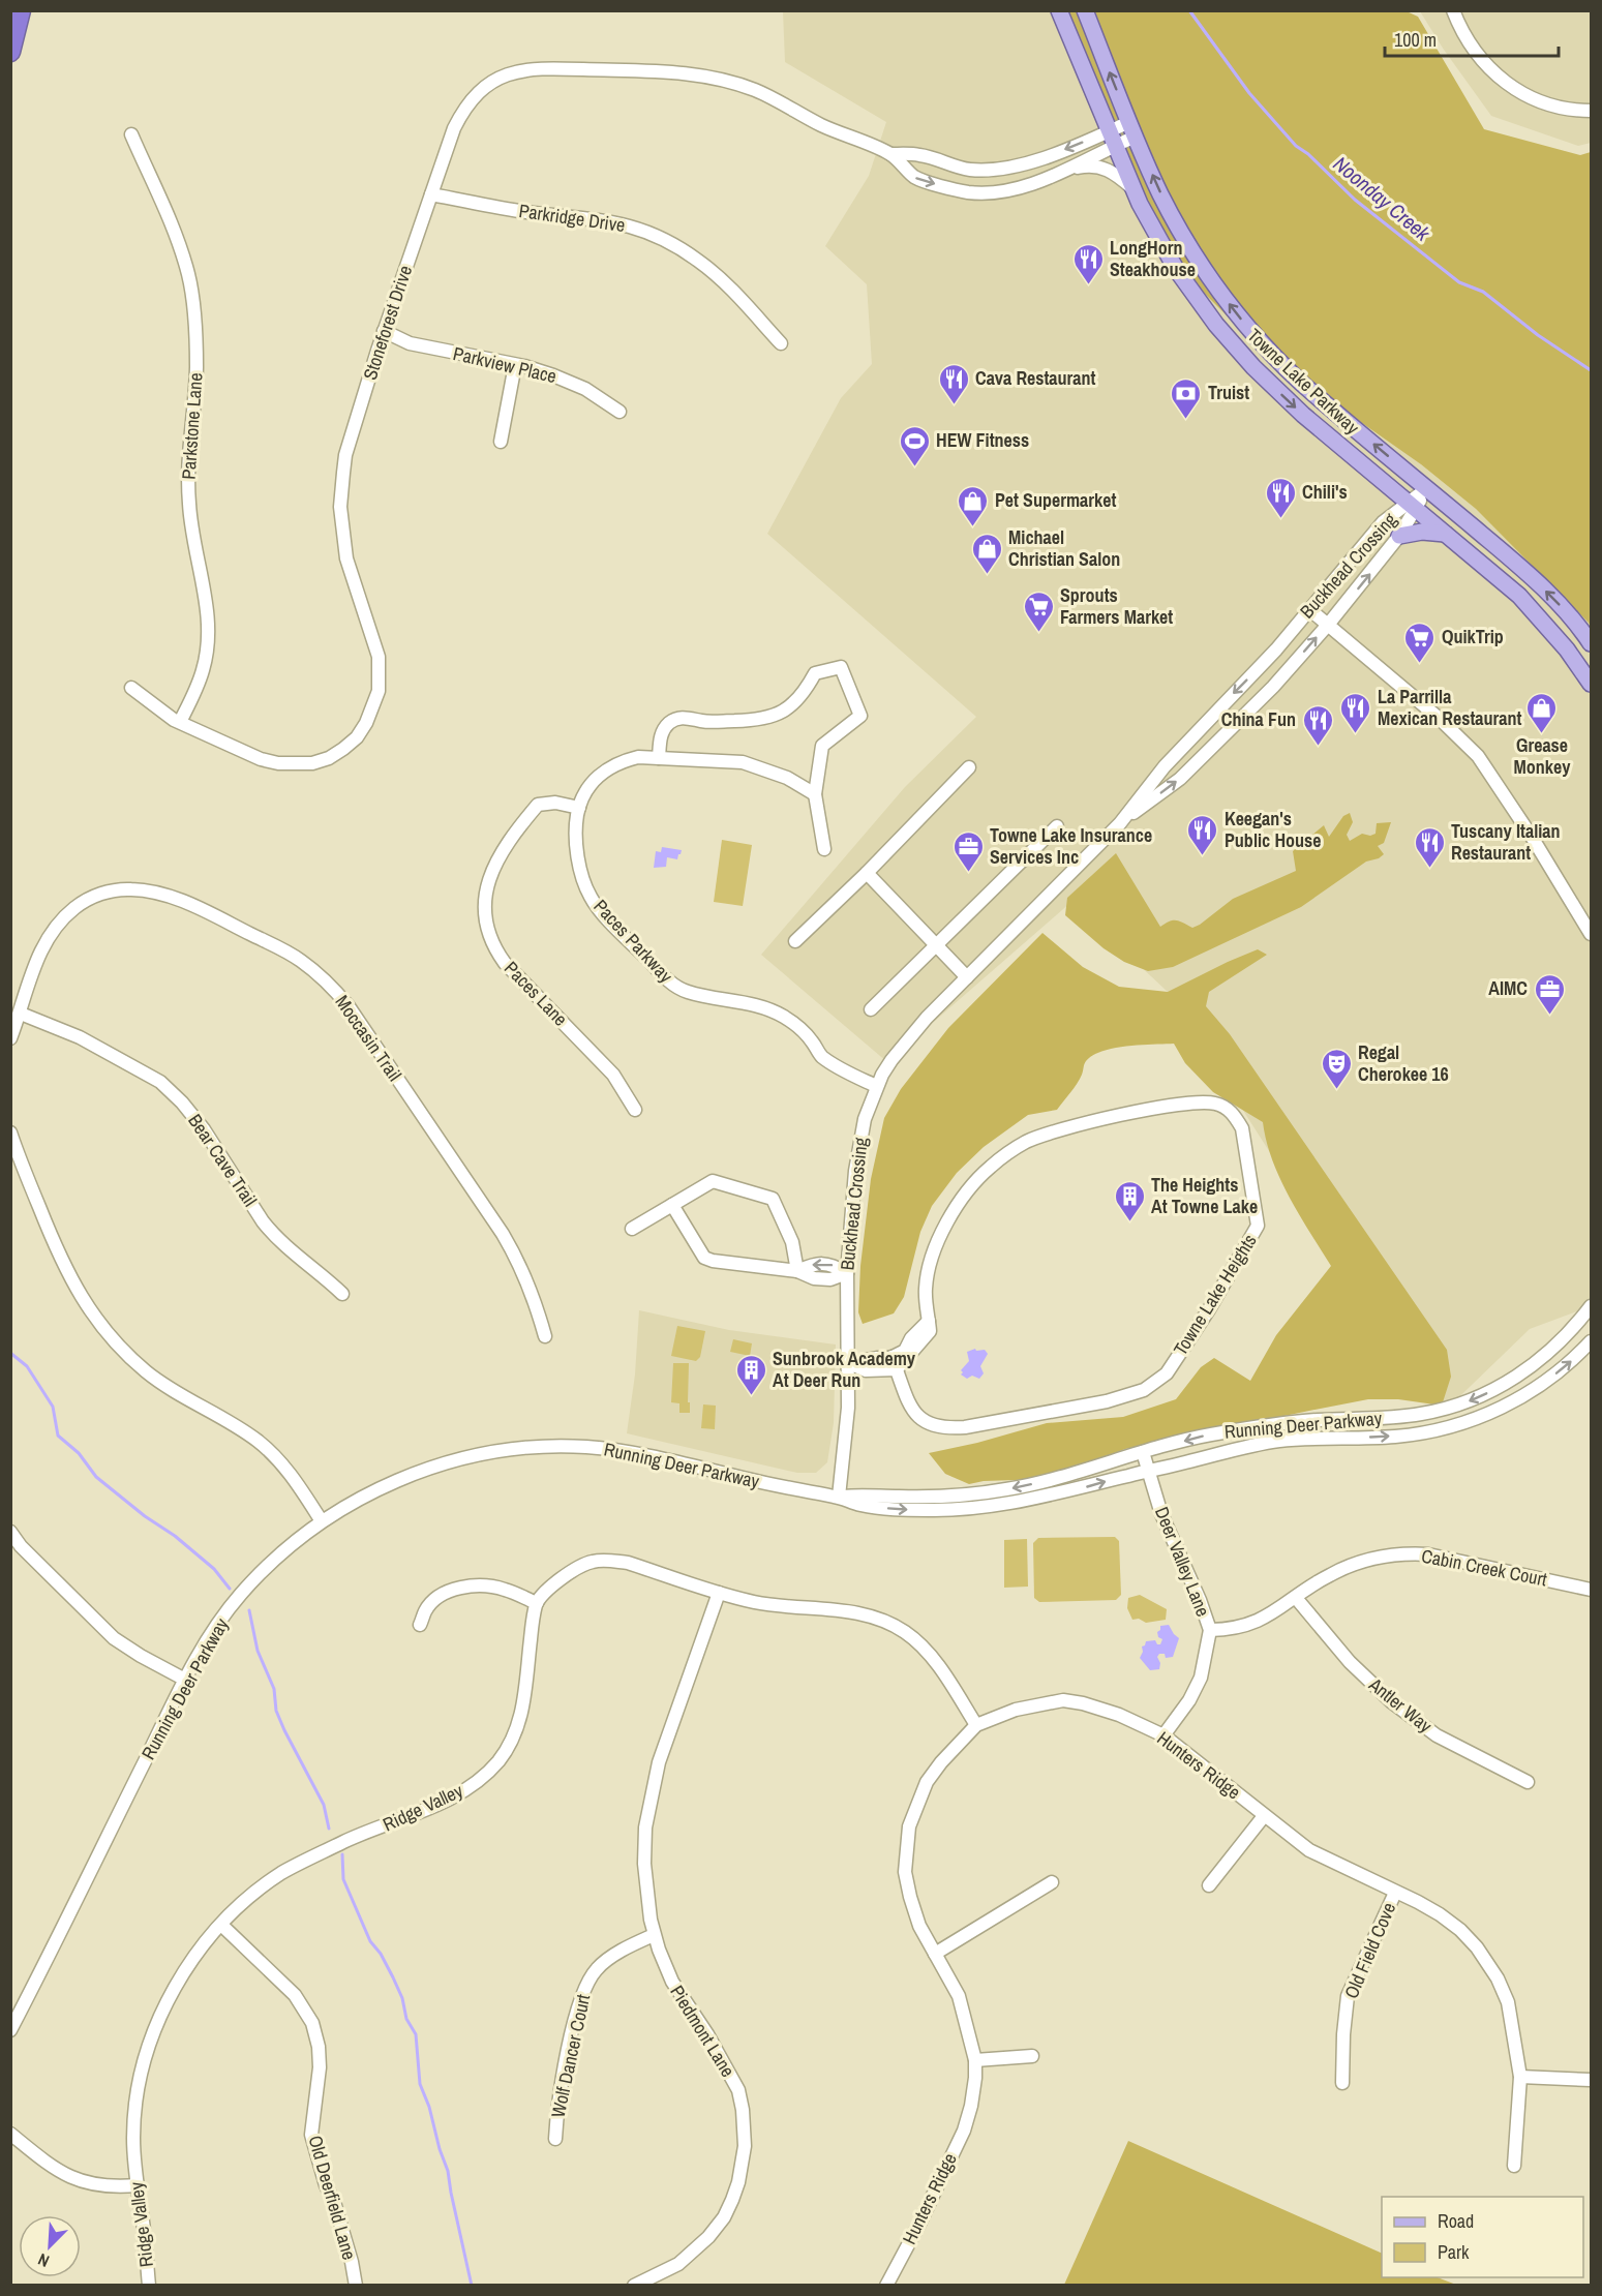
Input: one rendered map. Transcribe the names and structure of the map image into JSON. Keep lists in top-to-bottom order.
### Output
{
  "streets": {
    "main road": ["Towne Lake Parkway"],
    "street": [
      "Parkridge Drive",
      "Stoneforest Drive",
      "Parkview Place",
      "Parkstone Lane",
      "Buckhead Crossing",
      "Paces Parkway",
      "Paces Lane",
      "Moccasin Trail",
      "Bear Cave Trail",
      "Towne Lake Heights",
      "Running Deer Parkway",
      "Deer Valley Lane",
      "Cabin Creek Court",
      "Antler Way",
      "Hunters Ridge",
      "Ridge Valley",
      "Old Field Cove",
      "Piedmont Lane",
      "Wolf Dancer Court",
      "Old Deerfield Lane"
    ]
  },
  "crossings": [
    ["Parkridge Drive", "Stoneforest Drive"],
    ["Stoneforest Drive", "Parkview Place"],
    ["Stoneforest Drive", "Towne Lake Parkway"],
    ["Stoneforest Drive", "Parkstone Lane"],
    ["Towne Lake Parkway", "Buckhead Crossing"],
    ["Buckhead Crossing", "Paces Parkway"],
    ["Buckhead Crossing", "Running Deer Parkway"],
    ["Paces Parkway", "Paces Lane"],
    ["Moccasin Trail", "Bear Cave Trail"],
    ["Running Deer Parkway", "Deer Valley Lane"],
    ["Deer Valley Lane", "Cabin Creek Court"],
    ["Deer Valley Lane", "Hunters Ridge"],
    ["Cabin Creek Court", "Antler Way"],
    ["Hunters Ridge", "Old Field Cove"],
    ["Ridge Valley", "Old Deerfield Lane"],
    ["Piedmont Lane", "Wolf Dancer Court"]
  ],
  "water": ["Noonday Creek"],
  "places": {
    "restaurant": [
      "LongHorn Steakhouse",
      "Cava Restaurant",
      "Chili's",
      "La Parrilla Mexican Restaurant",
      "China Fun",
      "Keegan's Public House",
      "Tuscany Italian Restaurant"
    ],
    "bank": ["Truist"],
    "sports": ["HEW Fitness"],
    "shop": ["Pet Supermarket", "Michael Christian Salon", "Grease Monkey"],
    "supermarket": ["Sprouts Farmers Market", "QuikTrip"],
    "office": ["Towne Lake Insurance Services Inc", "AIMC"],
    "theatre": ["Regal Cherokee 16"],
    "building": ["The Heights At Towne Lake", "Sunbrook Academy At Deer Run"]
  },
  "legend": ["Road", "Park"],
  "scale_bar": "100 m",
  "north": "bottom left"
}
